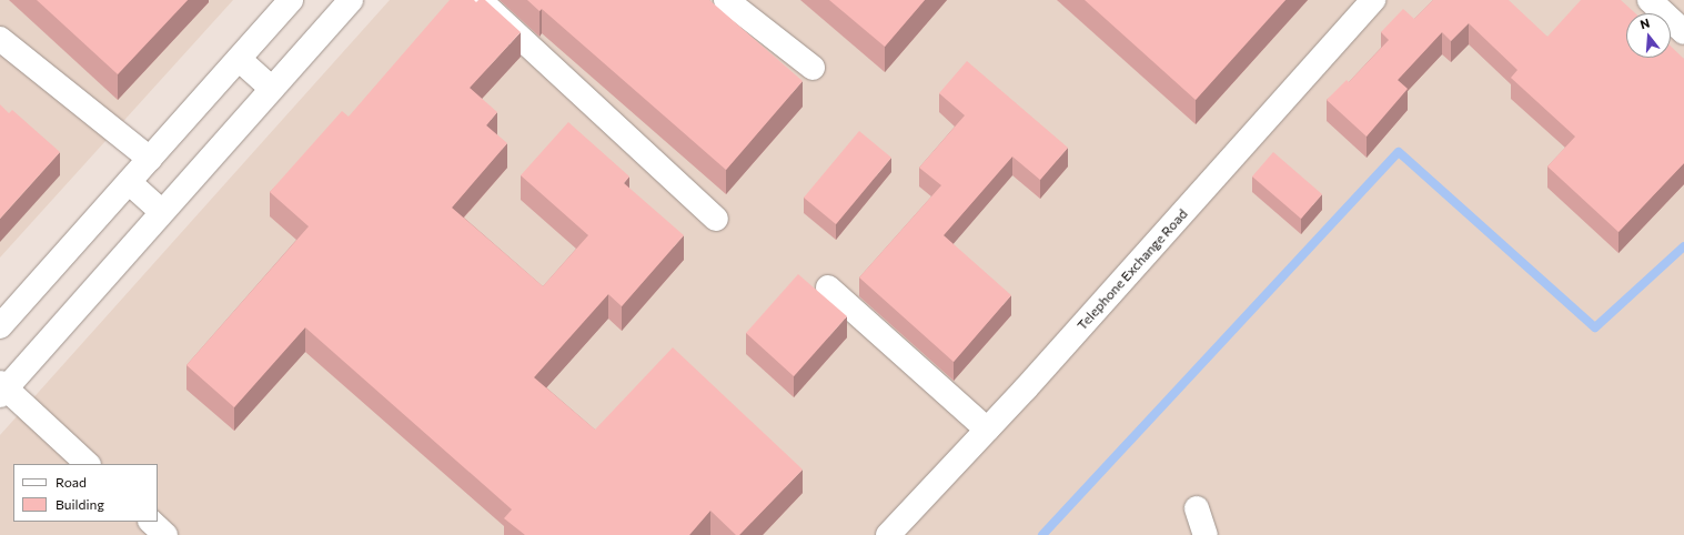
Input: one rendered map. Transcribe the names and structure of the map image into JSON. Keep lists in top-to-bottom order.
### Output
{
  "streets": {
    "street": ["Telephone Exchange Road"]
  },
  "legend": ["Road", "Building"],
  "north": "top"
}
